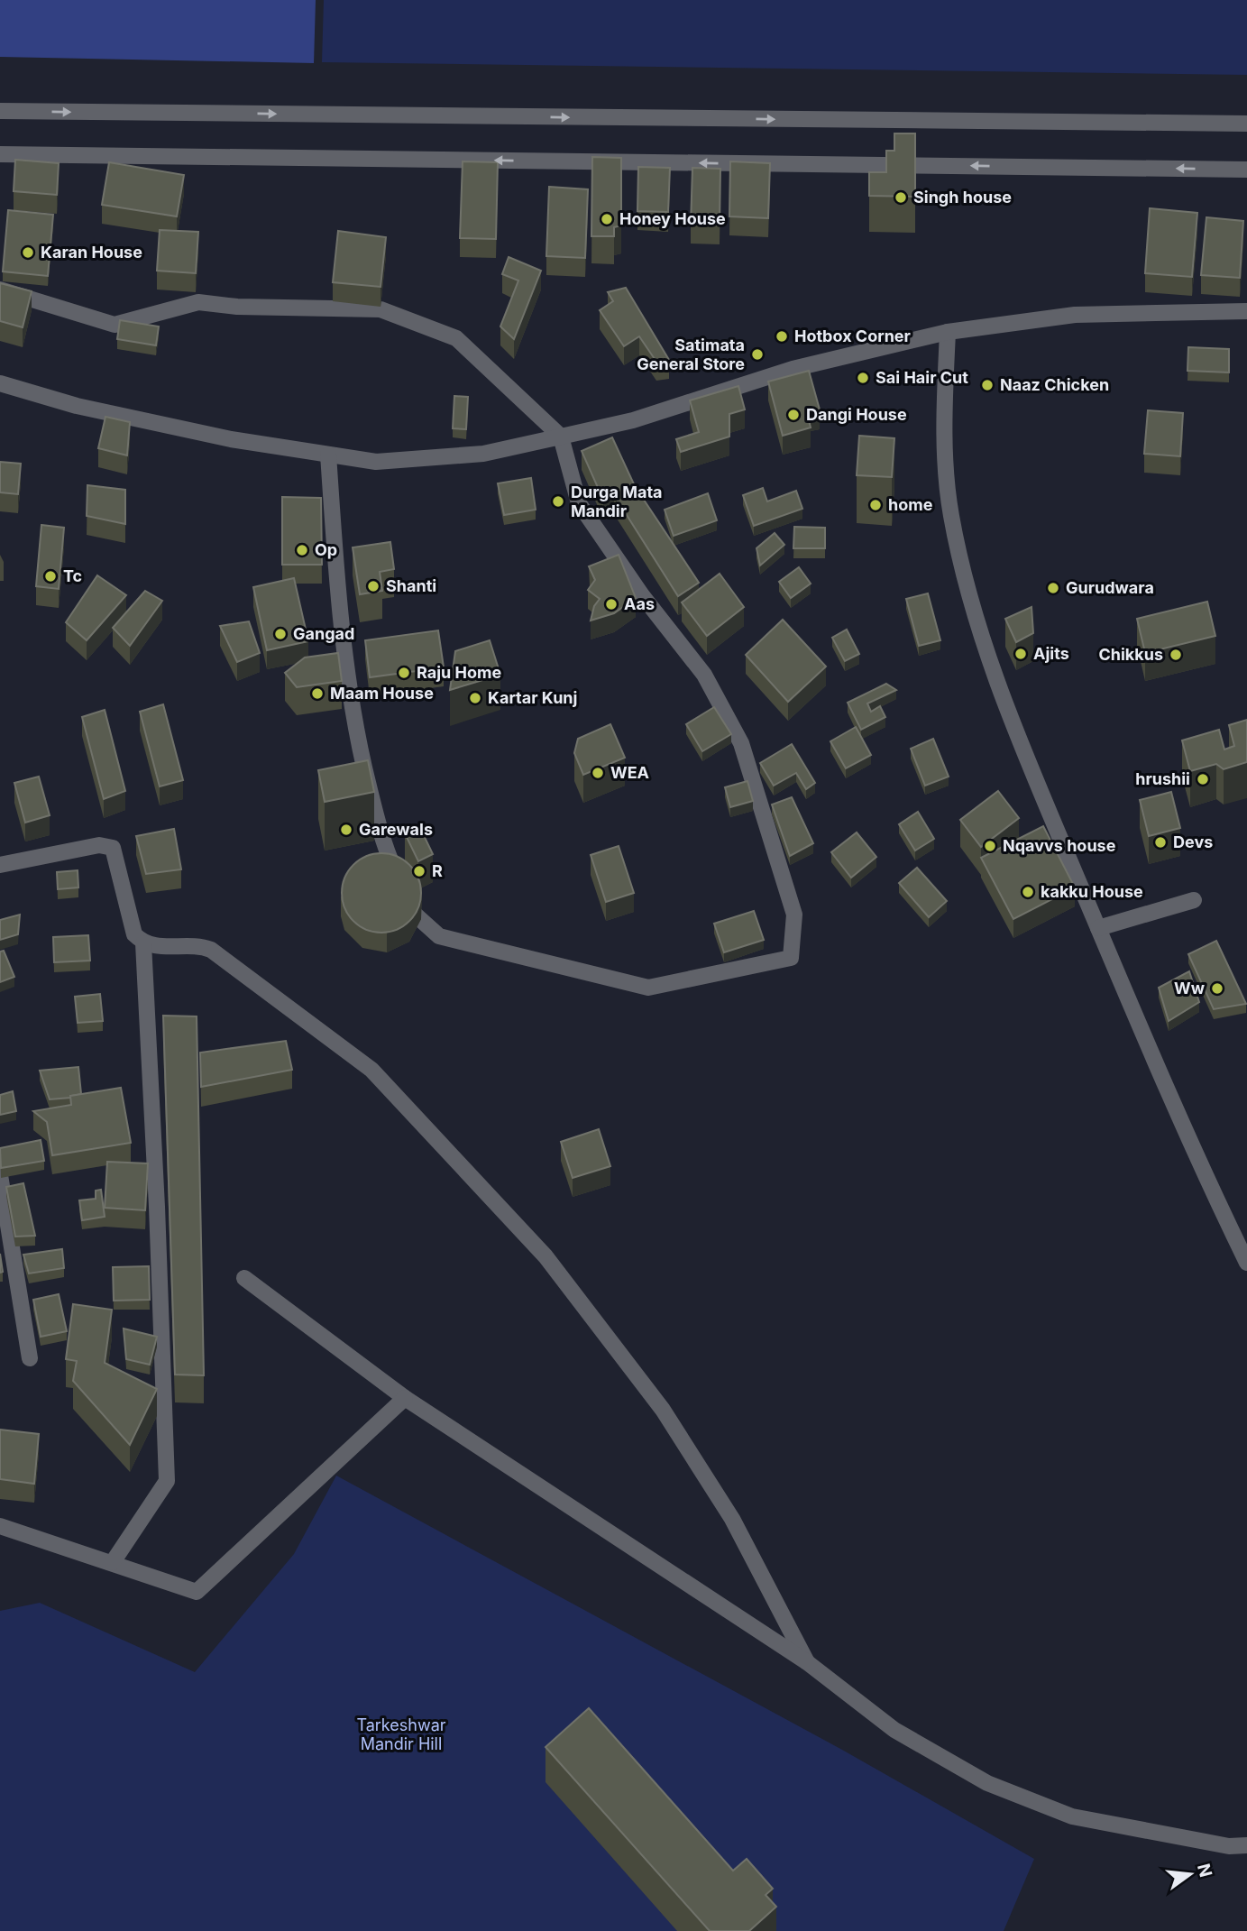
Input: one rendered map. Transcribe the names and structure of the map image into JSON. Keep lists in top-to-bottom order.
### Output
{
  "parks": ["Tarkeshwar Mandir Hill"],
  "places": [
    "Singh house",
    "Honey House",
    "Karan House",
    "Hotbox Corner",
    "Satimata General Store",
    "Sai Hair Cut",
    "Naaz Chicken",
    "Dangi House",
    "Durga Mata Mandir",
    "home",
    "Op",
    "Tc",
    "Shanti",
    "Gurudwara",
    "Aas",
    "Gangad",
    "Ajits",
    "Chikkus",
    "Raju Home",
    "Maam House",
    "Kartar Kunj",
    "WEA",
    "hrushii",
    "Garewals",
    "Devs",
    "Nqavvs house",
    "R",
    "kakku House",
    "Ww"
  ],
  "north": "right"
}
